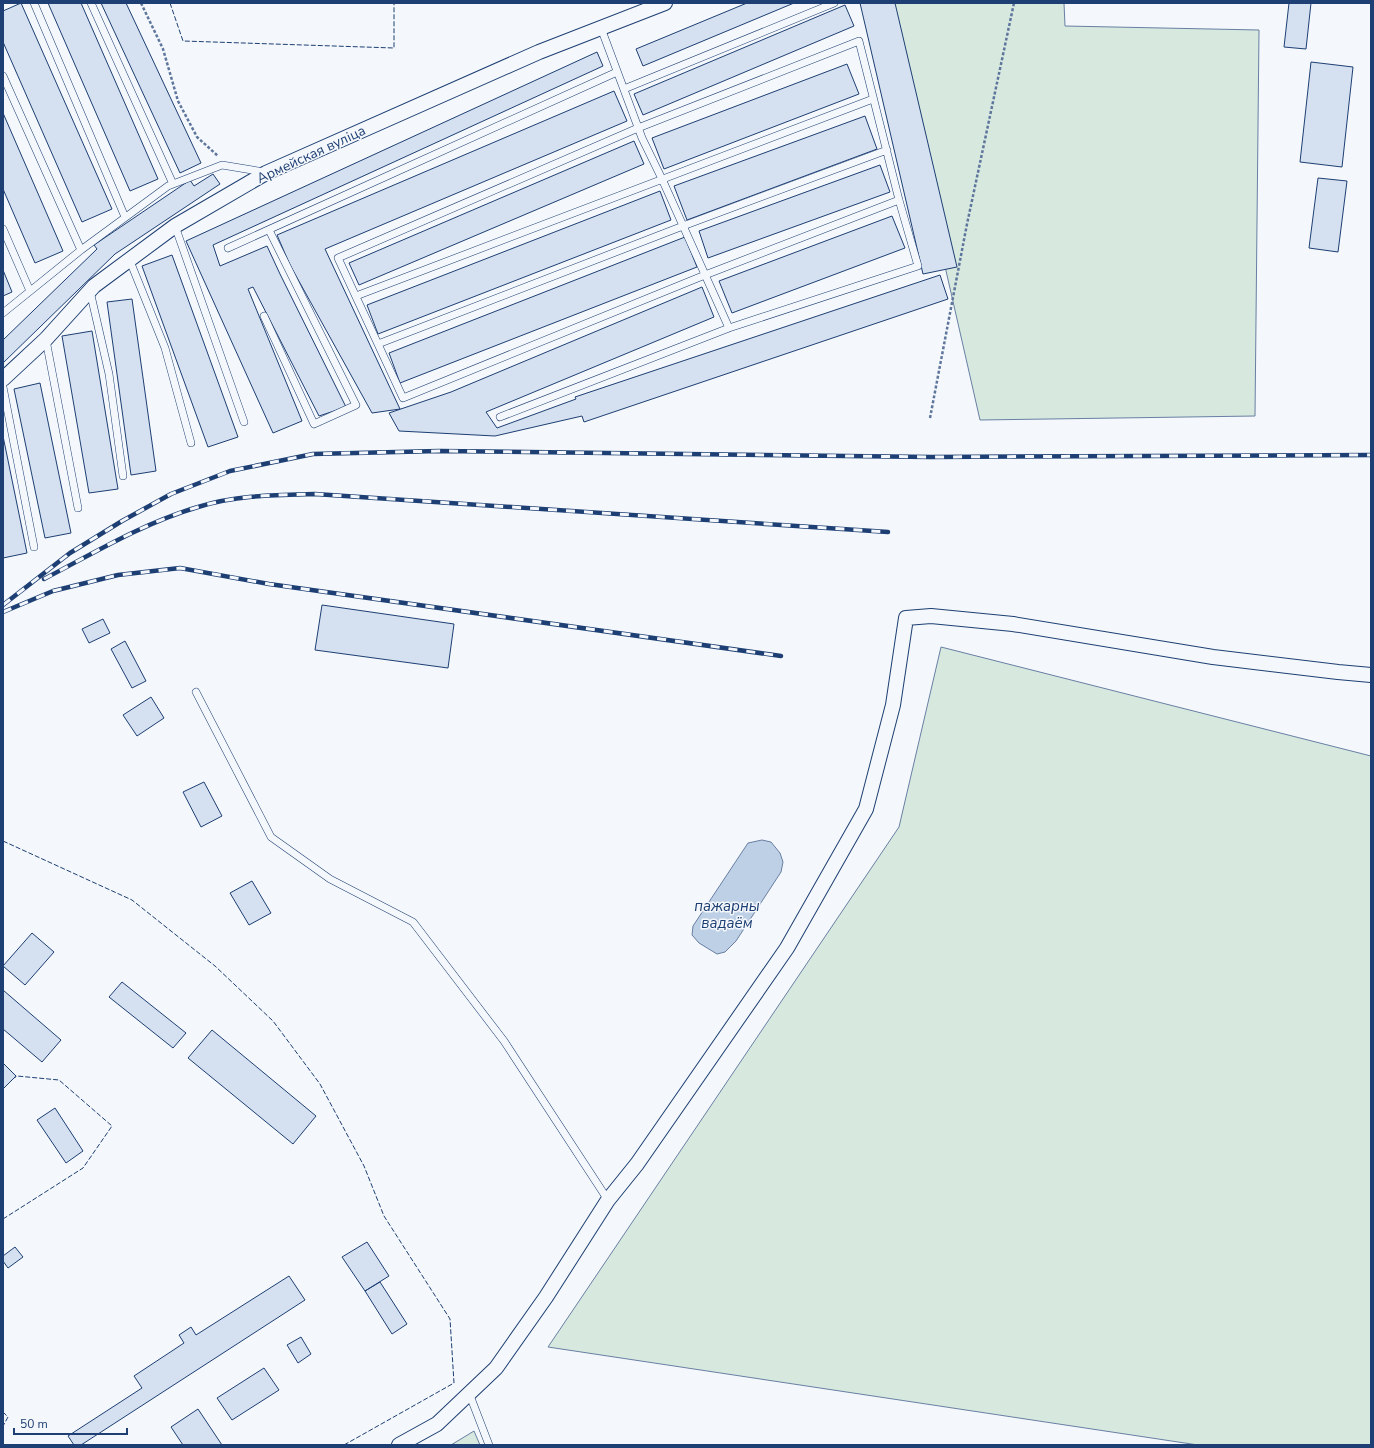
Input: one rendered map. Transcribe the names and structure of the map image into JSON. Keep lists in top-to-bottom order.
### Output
{
  "streets": {
    "street": ["Армейская вуліца"]
  },
  "water": ["пажарны вадаём"],
  "scale_bar": "50 m"
}
